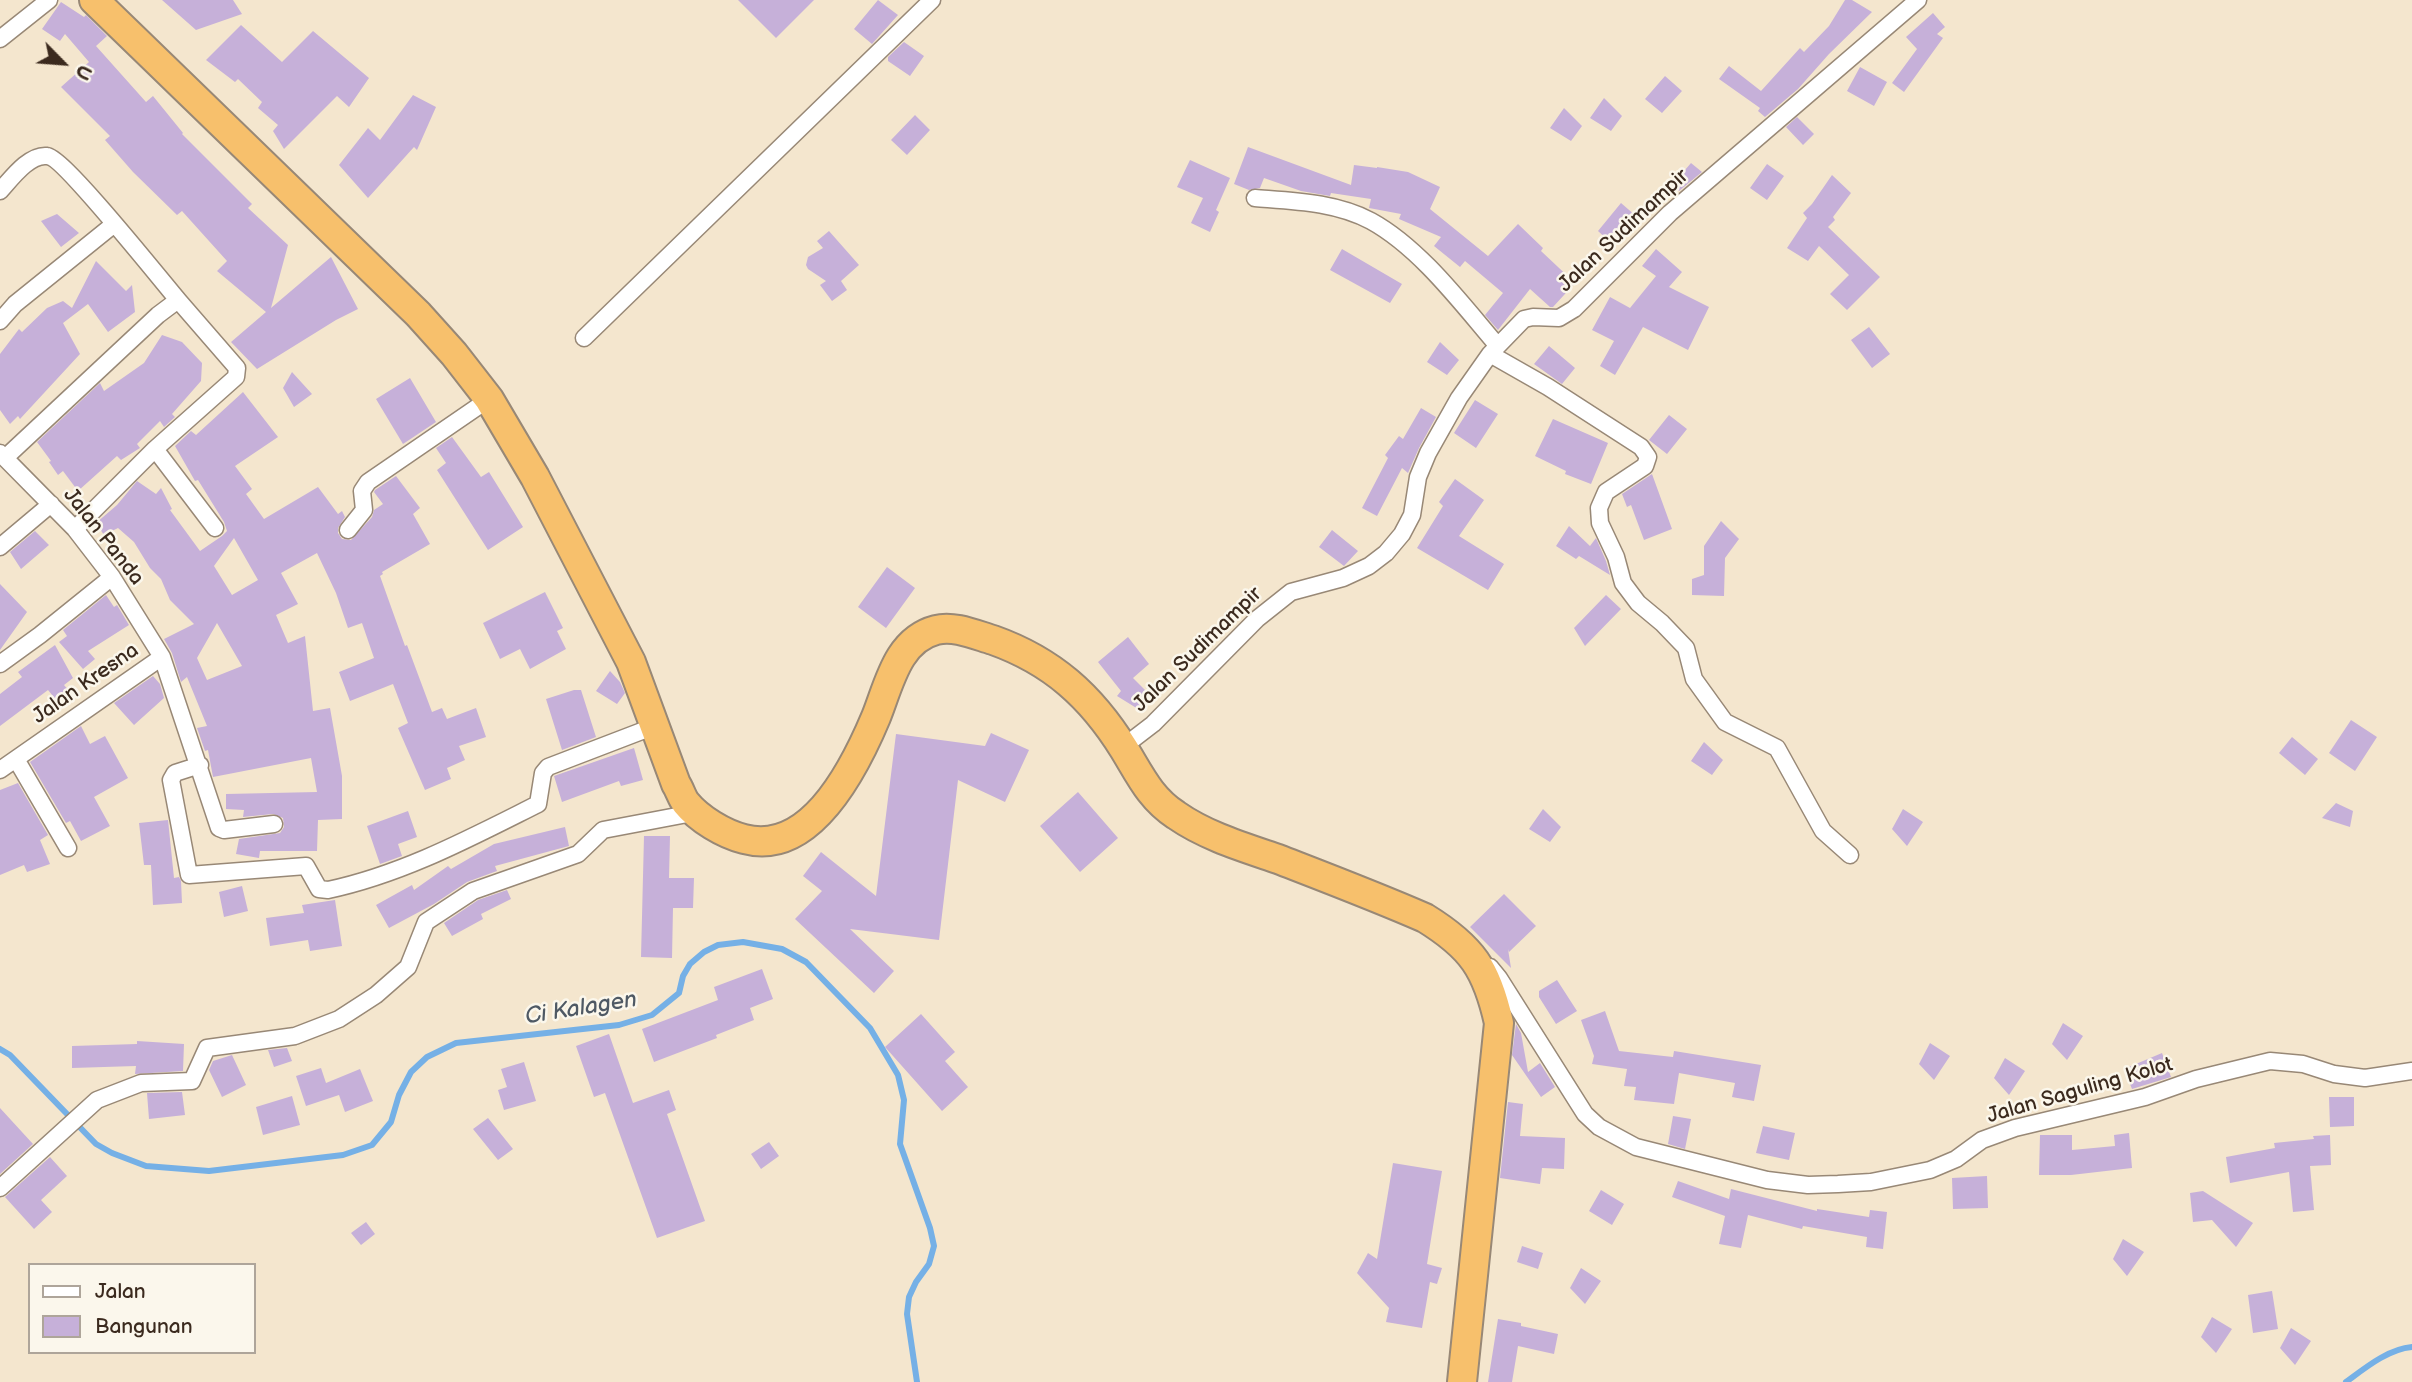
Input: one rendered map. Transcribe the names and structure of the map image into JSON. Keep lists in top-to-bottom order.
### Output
{
  "streets": {
    "street": [
      "Jalan Sudimampir",
      "Jalan Panda",
      "Jalan Kresna",
      "Jalan Saguling Kolot"
    ]
  },
  "crossings": [
    ["Jalan Panda", "Jalan Kresna"]
  ],
  "water": ["Ci Kalagen"],
  "legend": ["Jalan", "Bangunan"],
  "north": "bottom right"
}
